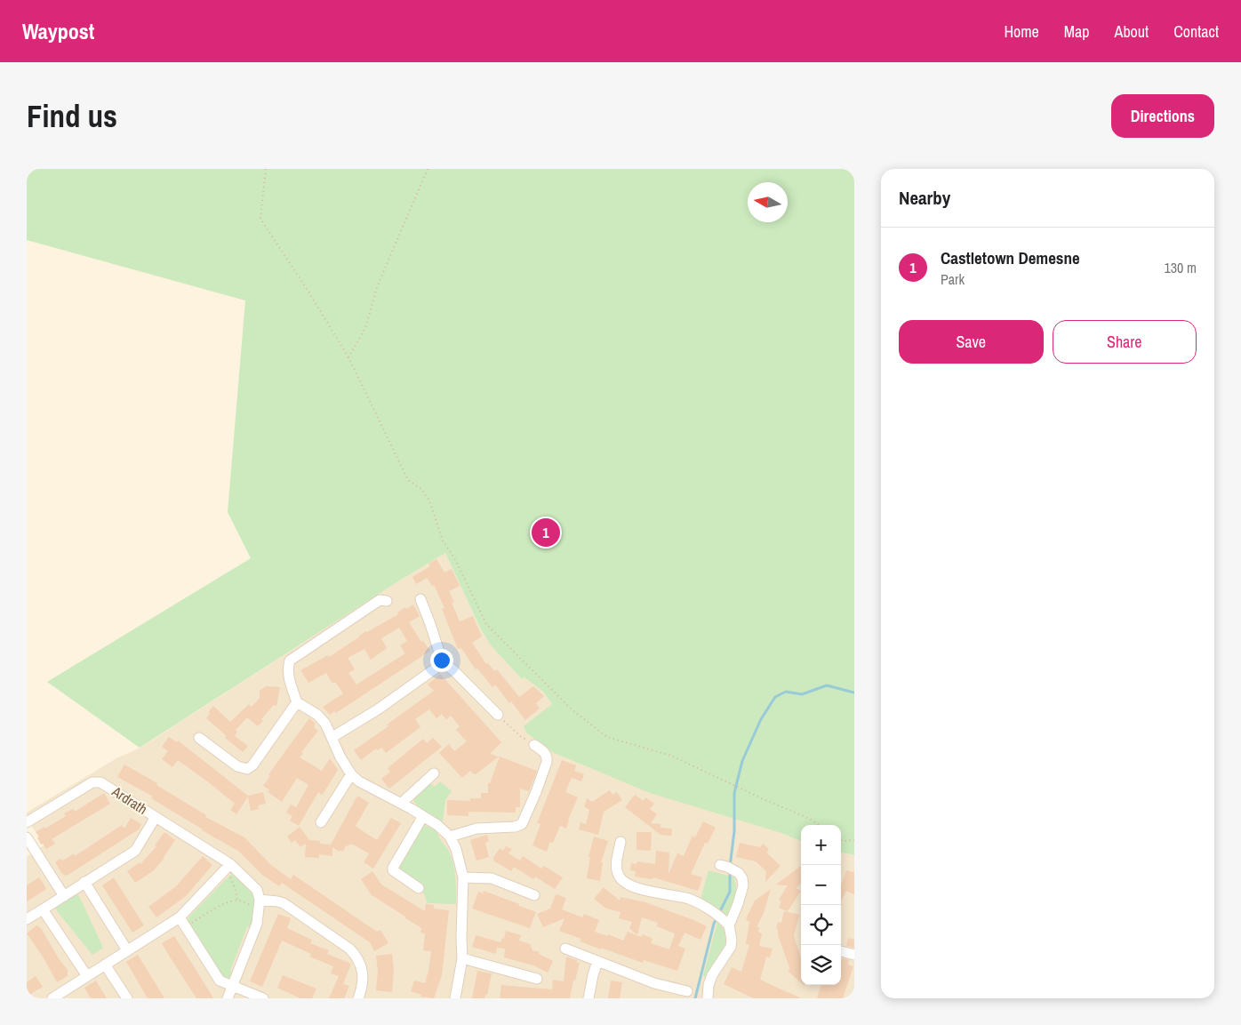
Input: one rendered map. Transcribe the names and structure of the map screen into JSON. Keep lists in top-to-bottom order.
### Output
{
  "streets": {
    "street": ["Ardrath"]
  },
  "north": "left",
  "page": {
    "header": "Waypost",
    "nav": [
      "Home",
      "Map",
      "About",
      "Contact"
    ],
    "buttons": [
      "Directions",
      ["Save", "Share"]
    ],
    "title": "Find us",
    "heading": "Nearby",
    "list": [
      {
        "mark": "1",
        "name": "Castletown Demesne",
        "note": "Park",
        "value": "130 m"
      }
    ],
    "pins": "1",
    "map_buttons": ["+", "−"]
  }
}
